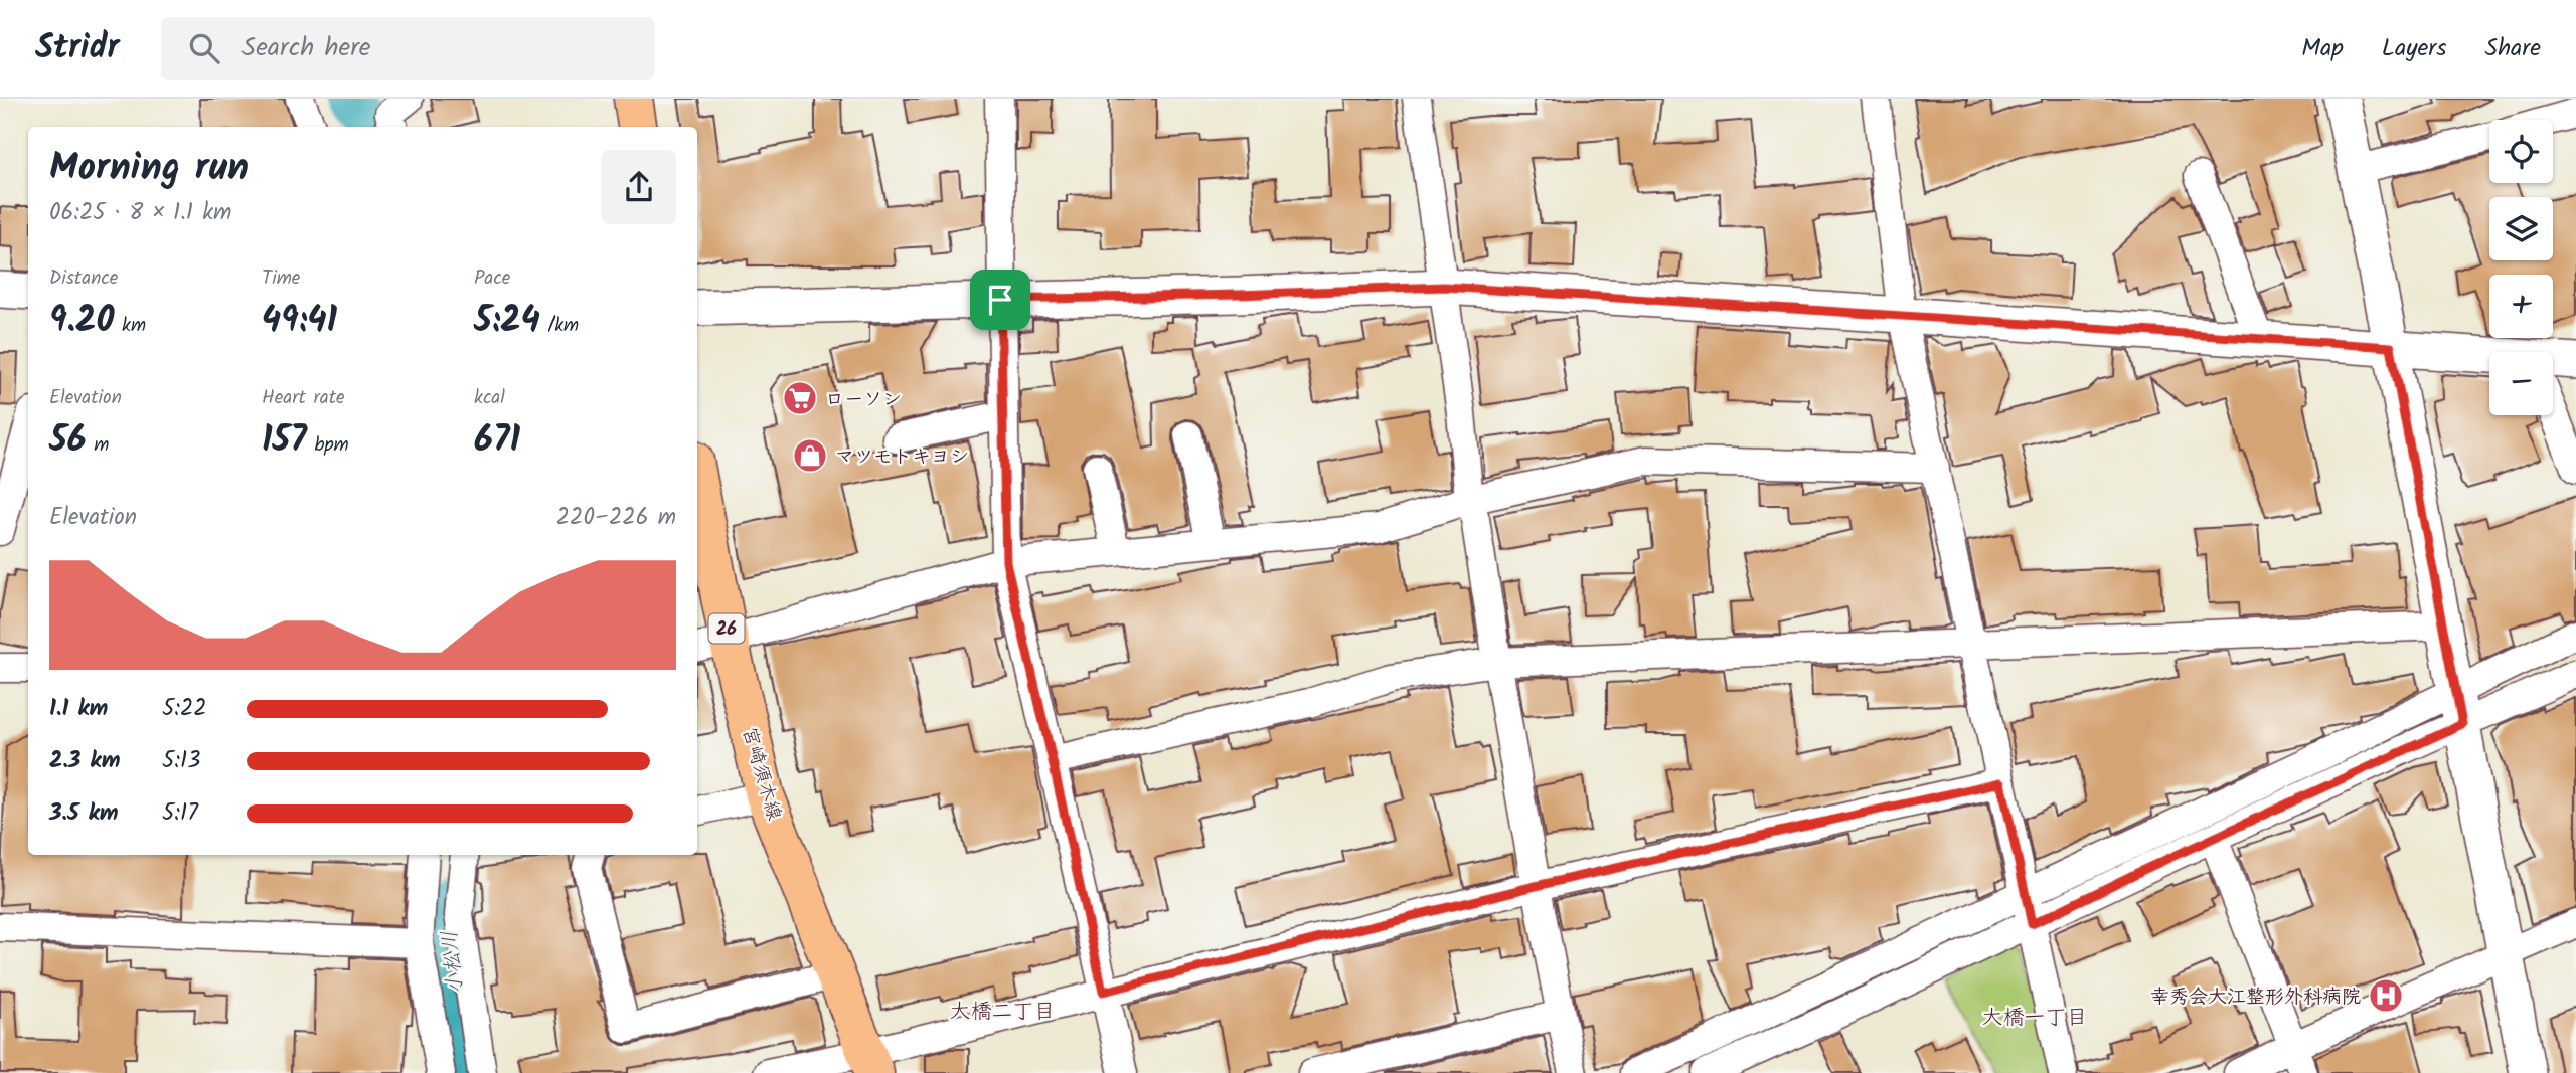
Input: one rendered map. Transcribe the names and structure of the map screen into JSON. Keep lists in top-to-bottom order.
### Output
{
  "streets": {
    "main road": ["26", "宮崎須木線"]
  },
  "districts": ["大橋二丁目", "大橋一丁目"],
  "water": ["小松川"],
  "places": {
    "supermarket": ["ローソン"],
    "shop": ["マツモトキヨシ"],
    "hospital": ["幸秀会大江整形外科病院"]
  },
  "page": {
    "header": "Stridr",
    "search": "Search here",
    "nav": ["Map", "Layers", "Share"],
    "map_buttons": ["+", "−"],
    "heading": ["Morning run", "06:25 · 8 × 1.1 km"],
    "stats": [
      ["Distance", "9.20 km"],
      ["Time", "49:41"],
      ["Pace", "5:24 /km"],
      ["Elevation", "56 m"],
      ["Heart rate", "157 bpm"],
      ["kcal", "671"]
    ],
    "chart": ["Elevation", "220–226 m"],
    "list": [
      {
        "name": "1.1 km",
        "note": "5:22"
      },
      {
        "name": "2.3 km",
        "note": "5:13"
      },
      {
        "name": "3.5 km",
        "note": "5:17"
      }
    ]
  }
}
